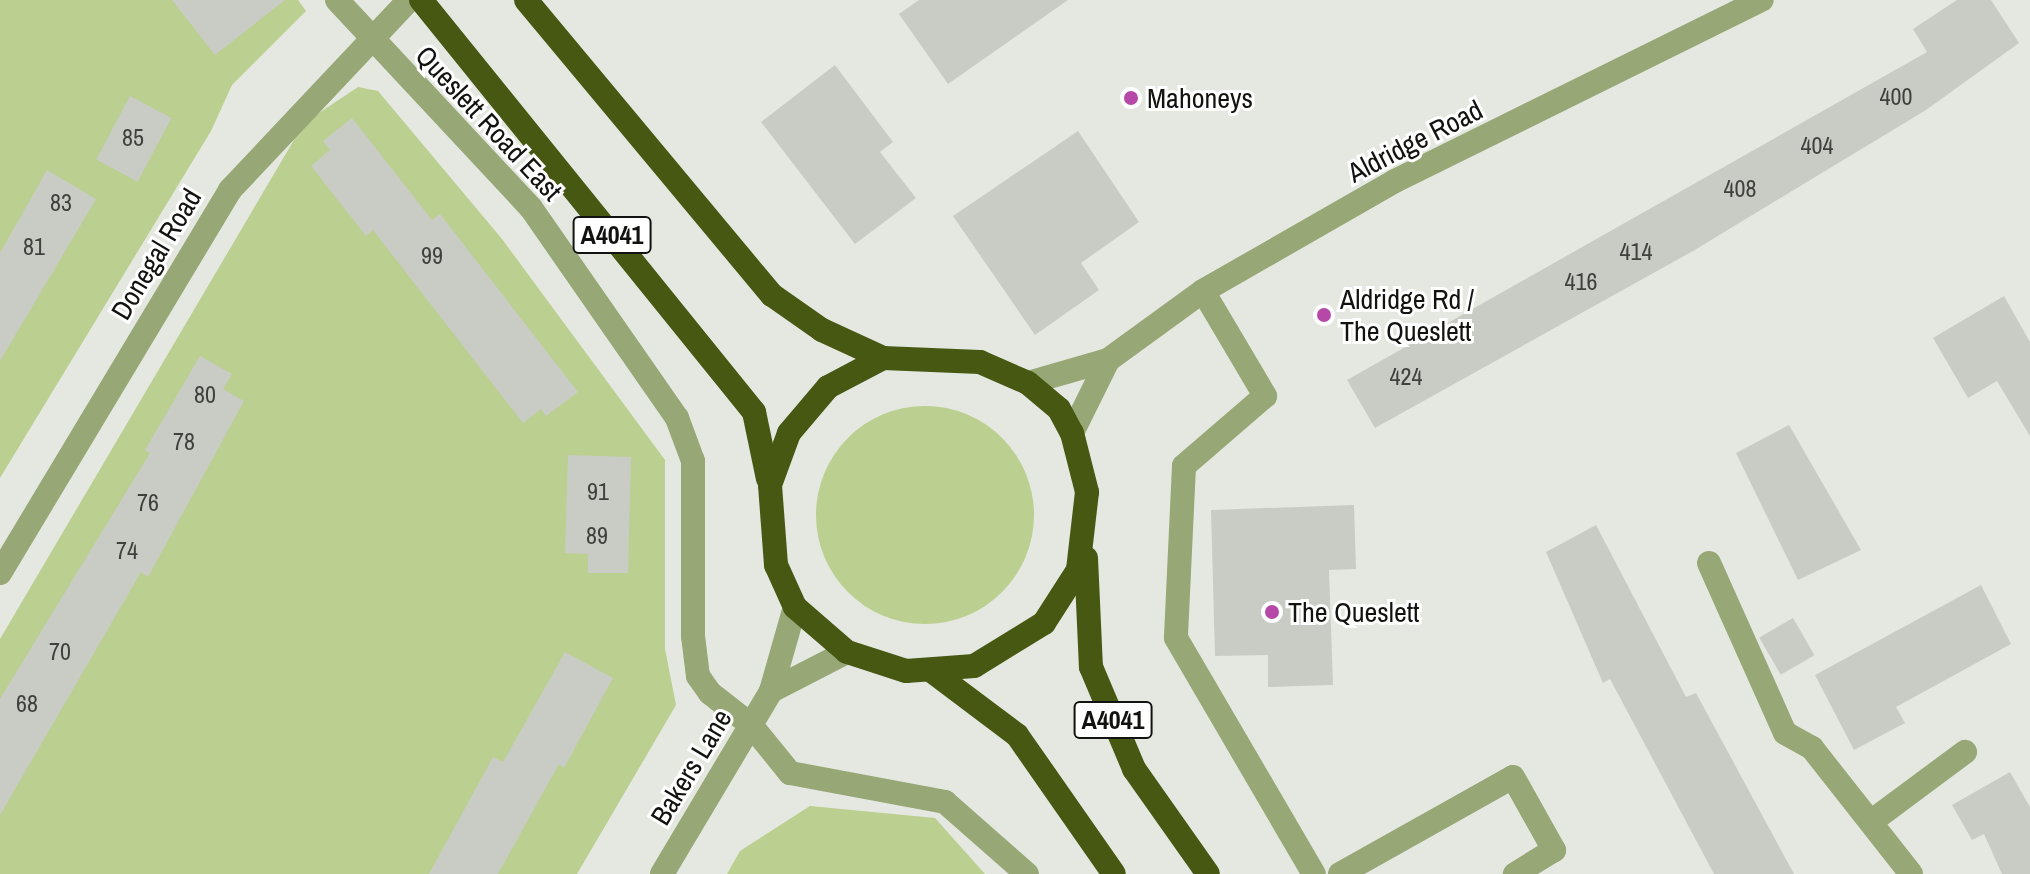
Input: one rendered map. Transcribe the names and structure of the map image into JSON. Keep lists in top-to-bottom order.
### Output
{
  "streets": {
    "highway": ["Queslett Road East", "A4041"],
    "street": ["Aldridge Road", "Donegal Road", "Bakers Lane"]
  },
  "crossings": [
    ["Queslett Road East", "Donegal Road"],
    ["Queslett Road East", "Bakers Lane"]
  ],
  "places": ["Mahoneys", "Aldridge Rd / The Queslett", "The Queslett"],
  "house_numbers": [
    "400",
    "85",
    "404",
    "408",
    "83",
    "81",
    "414",
    "99",
    "416",
    "424",
    "80",
    "78",
    "91",
    "76",
    "89",
    "74",
    "70",
    "68"
  ]
}
